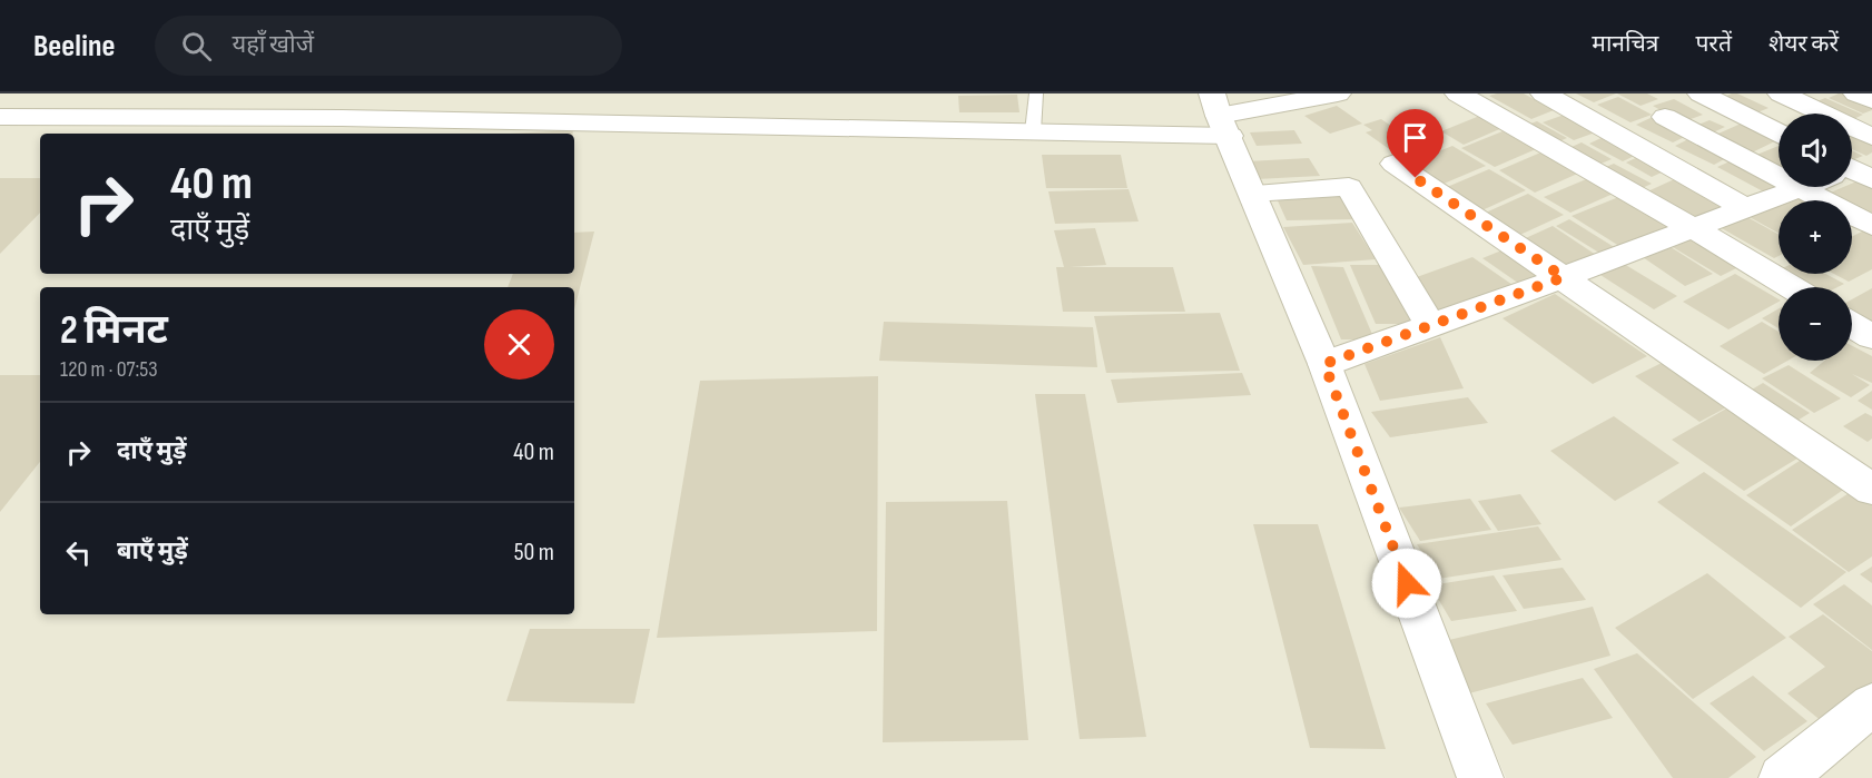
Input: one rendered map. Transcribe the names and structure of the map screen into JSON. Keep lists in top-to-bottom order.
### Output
{
  "page": {
    "header": "Beeline",
    "search": "यहाँ खोजें",
    "nav": ["मानचित्र", "परतें", "शेयर करें"],
    "map_buttons": ["+", "−"],
    "turn": ["40 m", "दाएँ मुड़ें"],
    "heading": ["2 मिनट", "120 m · 07:53"],
    "list": [
      {
        "name": "दाएँ मुड़ें",
        "value": "40 m"
      },
      {
        "name": "बाएँ मुड़ें",
        "value": "50 m"
      }
    ]
  }
}
